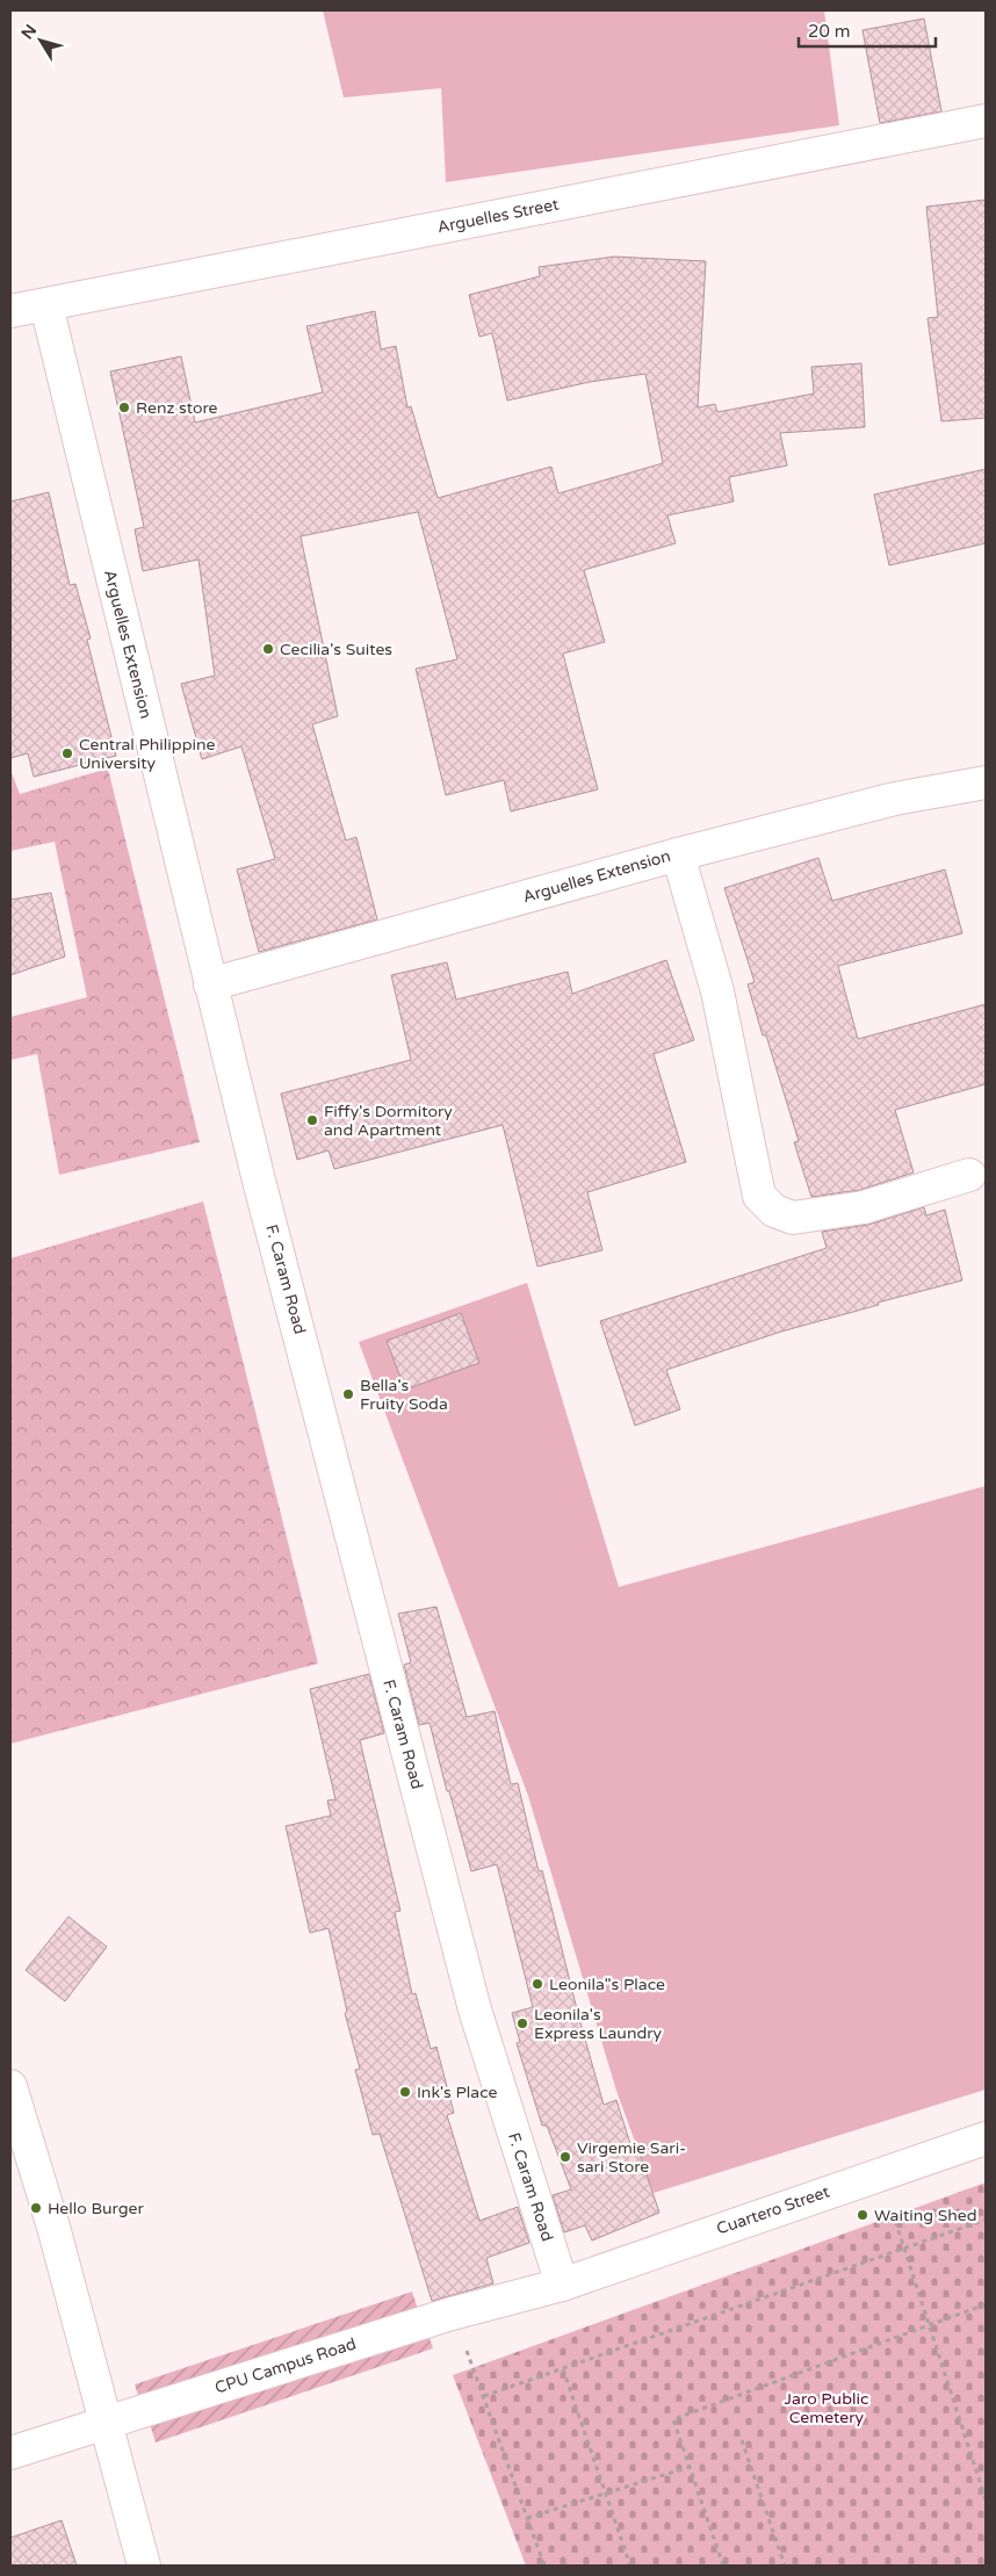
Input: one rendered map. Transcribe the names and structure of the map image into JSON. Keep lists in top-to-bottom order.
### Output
{
  "streets": {
    "street": [
      "Arguelles Street",
      "Arguelles Extension",
      "F. Caram Road",
      "Cuartero Street",
      "CPU Campus Road"
    ]
  },
  "crossings": [
    ["Arguelles Street", "Arguelles Extension"],
    ["Arguelles Extension", "F. Caram Road"],
    ["F. Caram Road", "Cuartero Street"],
    ["F. Caram Road", "CPU Campus Road"],
    ["Cuartero Street", "CPU Campus Road"]
  ],
  "parks": ["Jaro Public Cemetery"],
  "places": [
    "Renz store",
    "Cecilia's Suites",
    "Central Philippine University",
    "Fiffy's Dormitory and Apartment",
    "Bella's Fruity Soda",
    "Leonila\"s Place",
    "Leonila's Express Laundry",
    "Ink's Place",
    "Virgemie Sari- sari Store",
    "Hello Burger",
    "Waiting Shed"
  ],
  "scale_bar": "20 m",
  "north": "top left"
}
